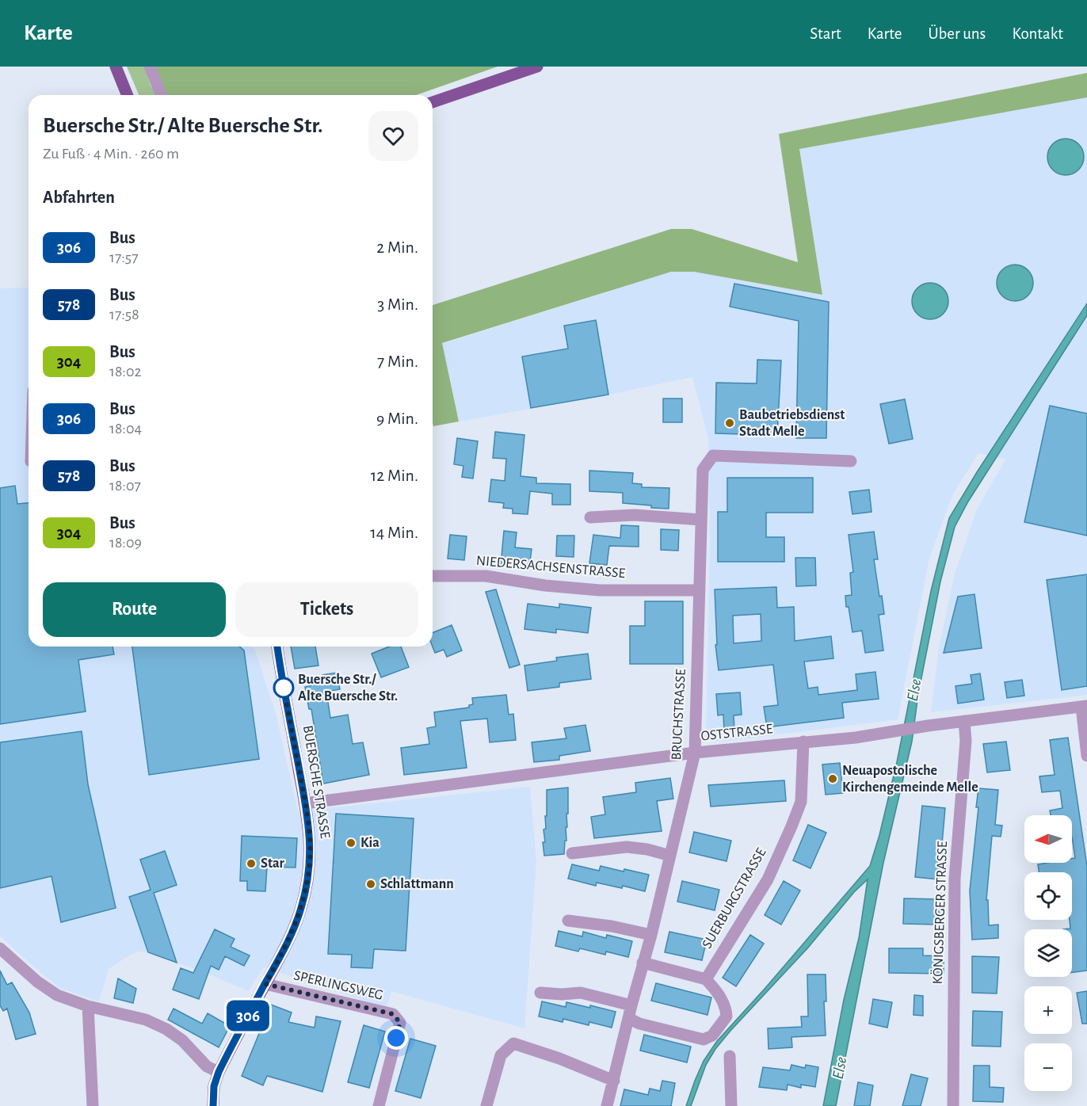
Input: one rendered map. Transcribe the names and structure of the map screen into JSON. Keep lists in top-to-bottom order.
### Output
{
  "streets": {
    "main road": ["BUERSCHE STRASSE"],
    "street": [
      "NIEDERSACHSENSTRASSE",
      "BRUCHSTRASSE",
      "OSTSTRASSE",
      "SUERBURGSTRASSE",
      "KÖNIGSBERGER STRASSE",
      "SPERLINGSWEG"
    ]
  },
  "crossings": [
    ["NIEDERSACHSENSTRASSE", "BRUCHSTRASSE"],
    ["BRUCHSTRASSE", "OSTSTRASSE"],
    ["OSTSTRASSE", "BUERSCHE STRASSE"],
    ["OSTSTRASSE", "SUERBURGSTRASSE"],
    ["OSTSTRASSE", "KÖNIGSBERGER STRASSE"],
    ["BUERSCHE STRASSE", "SPERLINGSWEG"]
  ],
  "water": ["Else"],
  "places": [
    "Baubetriebsdienst Stadt Melle",
    "Buersche Str./ Alte Buersche Str.",
    "Neuapostolische Kirchengemeinde Melle",
    "Kia",
    "Star",
    "Schlattmann"
  ],
  "lines": ["bus line 306"],
  "north": "left",
  "page": {
    "header": "Karte",
    "nav": [
      "Start",
      "Karte",
      "Über uns",
      "Kontakt"
    ],
    "on_map": "306",
    "heading": [
      ["Buersche Str./ Alte Buersche Str.", "Zu Fuß · 4 Min. · 260 m"],
      "Abfahrten"
    ],
    "list": [
      {
        "mark": "306",
        "name": "Bus",
        "note": "17:57",
        "value": "2 Min."
      },
      {
        "mark": "578",
        "name": "Bus",
        "note": "17:58",
        "value": "3 Min."
      },
      {
        "mark": "304",
        "name": "Bus",
        "note": "18:02",
        "value": "7 Min."
      },
      {
        "mark": "306",
        "name": "Bus",
        "note": "18:04",
        "value": "9 Min."
      },
      {
        "mark": "578",
        "name": "Bus",
        "note": "18:07",
        "value": "12 Min."
      },
      {
        "mark": "304",
        "name": "Bus",
        "note": "18:09",
        "value": "14 Min."
      }
    ],
    "buttons": ["Route", "Tickets"],
    "map_buttons": ["+", "−"]
  }
}
